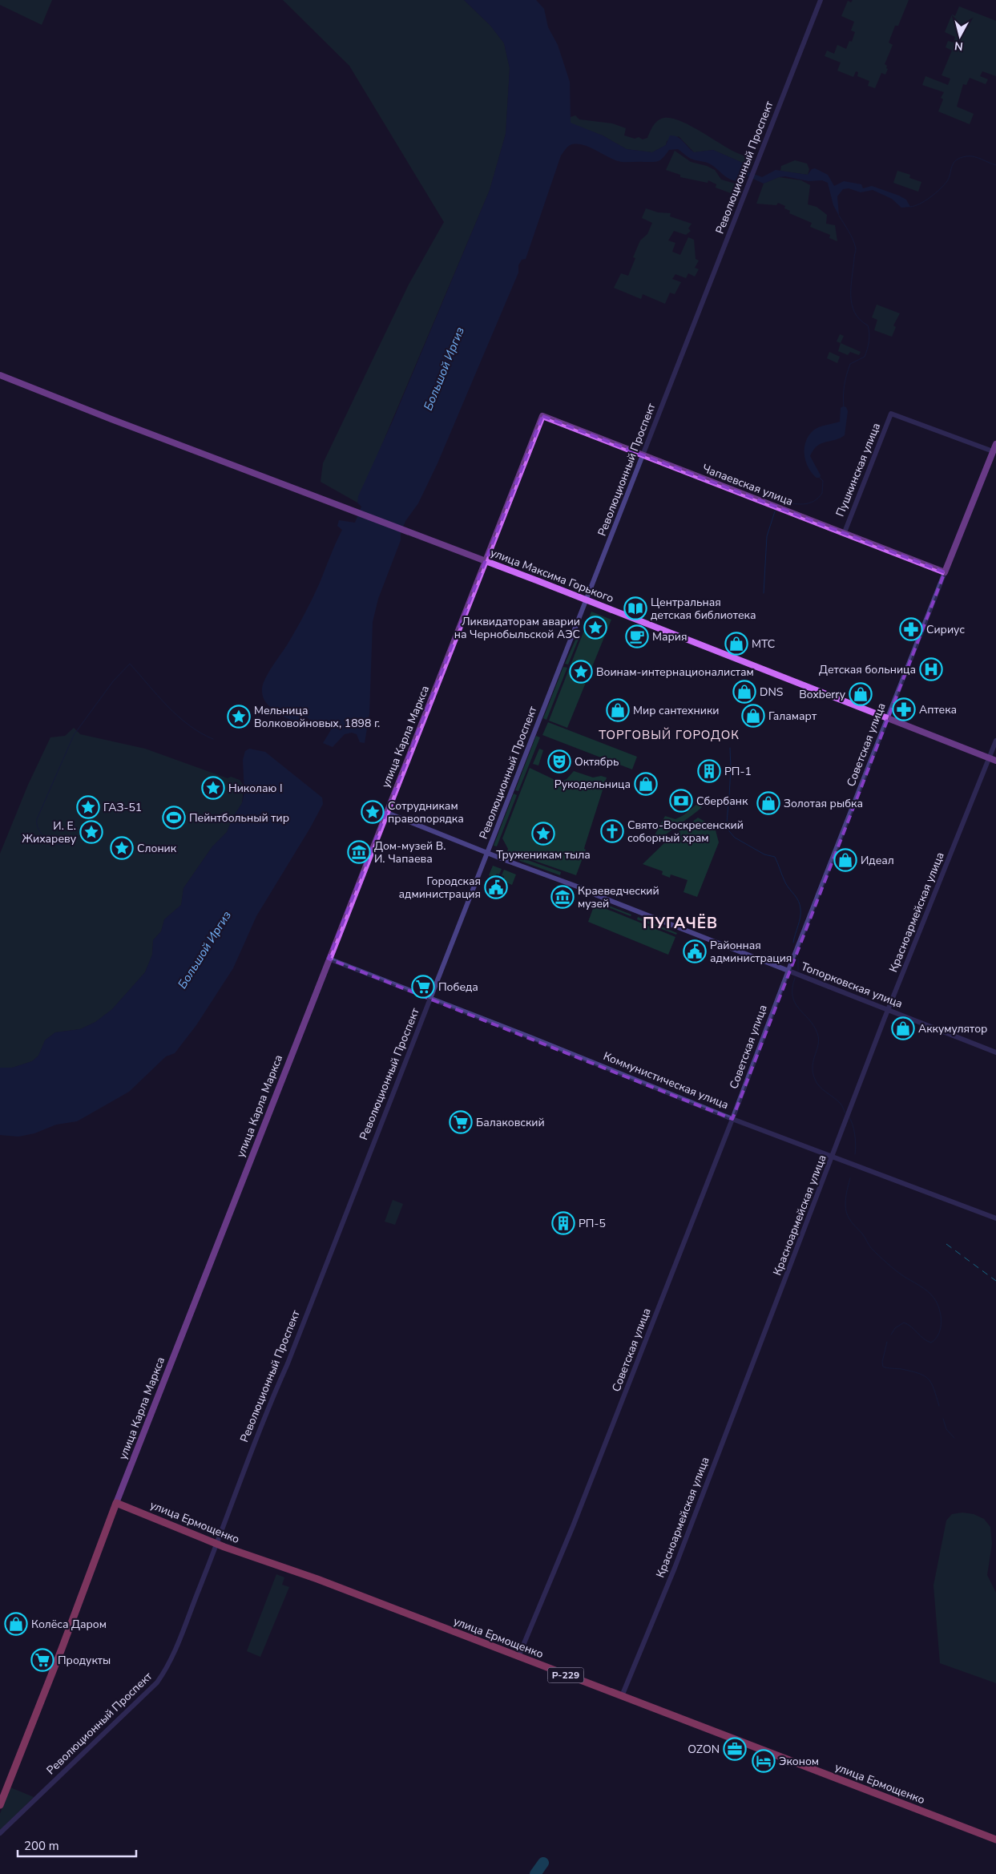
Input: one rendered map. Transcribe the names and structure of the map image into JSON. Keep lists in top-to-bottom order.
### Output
{
  "streets": {
    "highway": ["улица Карла Маркса", "улица Ермощенко", "Р-229"],
    "main road": ["Чапаевская улица", "улица Максима Горького", "Советская улица"],
    "street": [
      "Революционный Проспект",
      "Пушкинская улица",
      "Красноармейская улица",
      "Топорковская улица",
      "Коммунистическая улица"
    ]
  },
  "crossings": [
    ["Революционный Проспект", "Чапаевская улица"],
    ["Революционный Проспект", "улица Максима Горького"],
    ["Революционный Проспект", "Топорковская улица"],
    ["Революционный Проспект", "Коммунистическая улица"],
    ["Революционный Проспект", "улица Ермощенко"],
    ["Пушкинская улица", "Чапаевская улица"],
    ["Пушкинская улица", "Советская улица"],
    ["Чапаевская улица", "улица Карла Маркса"],
    ["Чапаевская улица", "Советская улица"],
    ["улица Максима Горького", "улица Карла Маркса"],
    ["улица Максима Горького", "Советская улица"],
    ["улица Максима Горького", "Красноармейская улица"],
    ["улица Карла Маркса", "Топорковская улица"],
    ["улица Карла Маркса", "Коммунистическая улица"],
    ["улица Карла Маркса", "улица Ермощенко"],
    ["Советская улица", "Топорковская улица"],
    ["Советская улица", "Коммунистическая улица"],
    ["Советская улица", "улица Ермощенко"],
    ["Красноармейская улица", "Топорковская улица"],
    ["Красноармейская улица", "Коммунистическая улица"],
    ["Красноармейская улица", "улица Ермощенко"]
  ],
  "districts": ["ТОРГОВЫЙ ГОРОДОК", "ПУГАЧЁВ"],
  "water": ["Большой Иргиз"],
  "places": {
    "library": ["Центральная детская библиотека"],
    "place": [
      "Ликвидаторам аварии на Чернобыльской АЭС",
      "Воинам-интернационалистам",
      "Мельница Волковойновых, 1898 г.",
      "Николаю I",
      "ГАЗ-51",
      "Сотрудникам правопорядка",
      "И. Е. Жихареву",
      "Труженикам тыла",
      "Слоник"
    ],
    "pharmacy": ["Сириус", "Аптека"],
    "cafe": ["Мария"],
    "shop": [
      "МТС",
      "DNS",
      "Boxberry",
      "Мир сантехники",
      "Галамарт",
      "Рукодельница",
      "Золотая рыбка",
      "Идеал",
      "Аккумулятор",
      "Колёса Даром"
    ],
    "hospital": ["Детская больница"],
    "theatre": ["Октябрь"],
    "building": ["РП-1", "РП-5"],
    "bank": ["Сбербанк"],
    "sports": ["Пейнтбольный тир"],
    "church": ["Свято-Воскресенский соборный храм"],
    "museum": ["Дом-музей В. И. Чапаева", "Краеведческий музей"],
    "public building": ["Городская администрация", "Районная администрация"],
    "supermarket": ["Победа", "Балаковский", "Продукты"],
    "office": ["OZON"],
    "hotel": ["Эконом"]
  },
  "scale_bar": "200 m",
  "north": "bottom"
}
